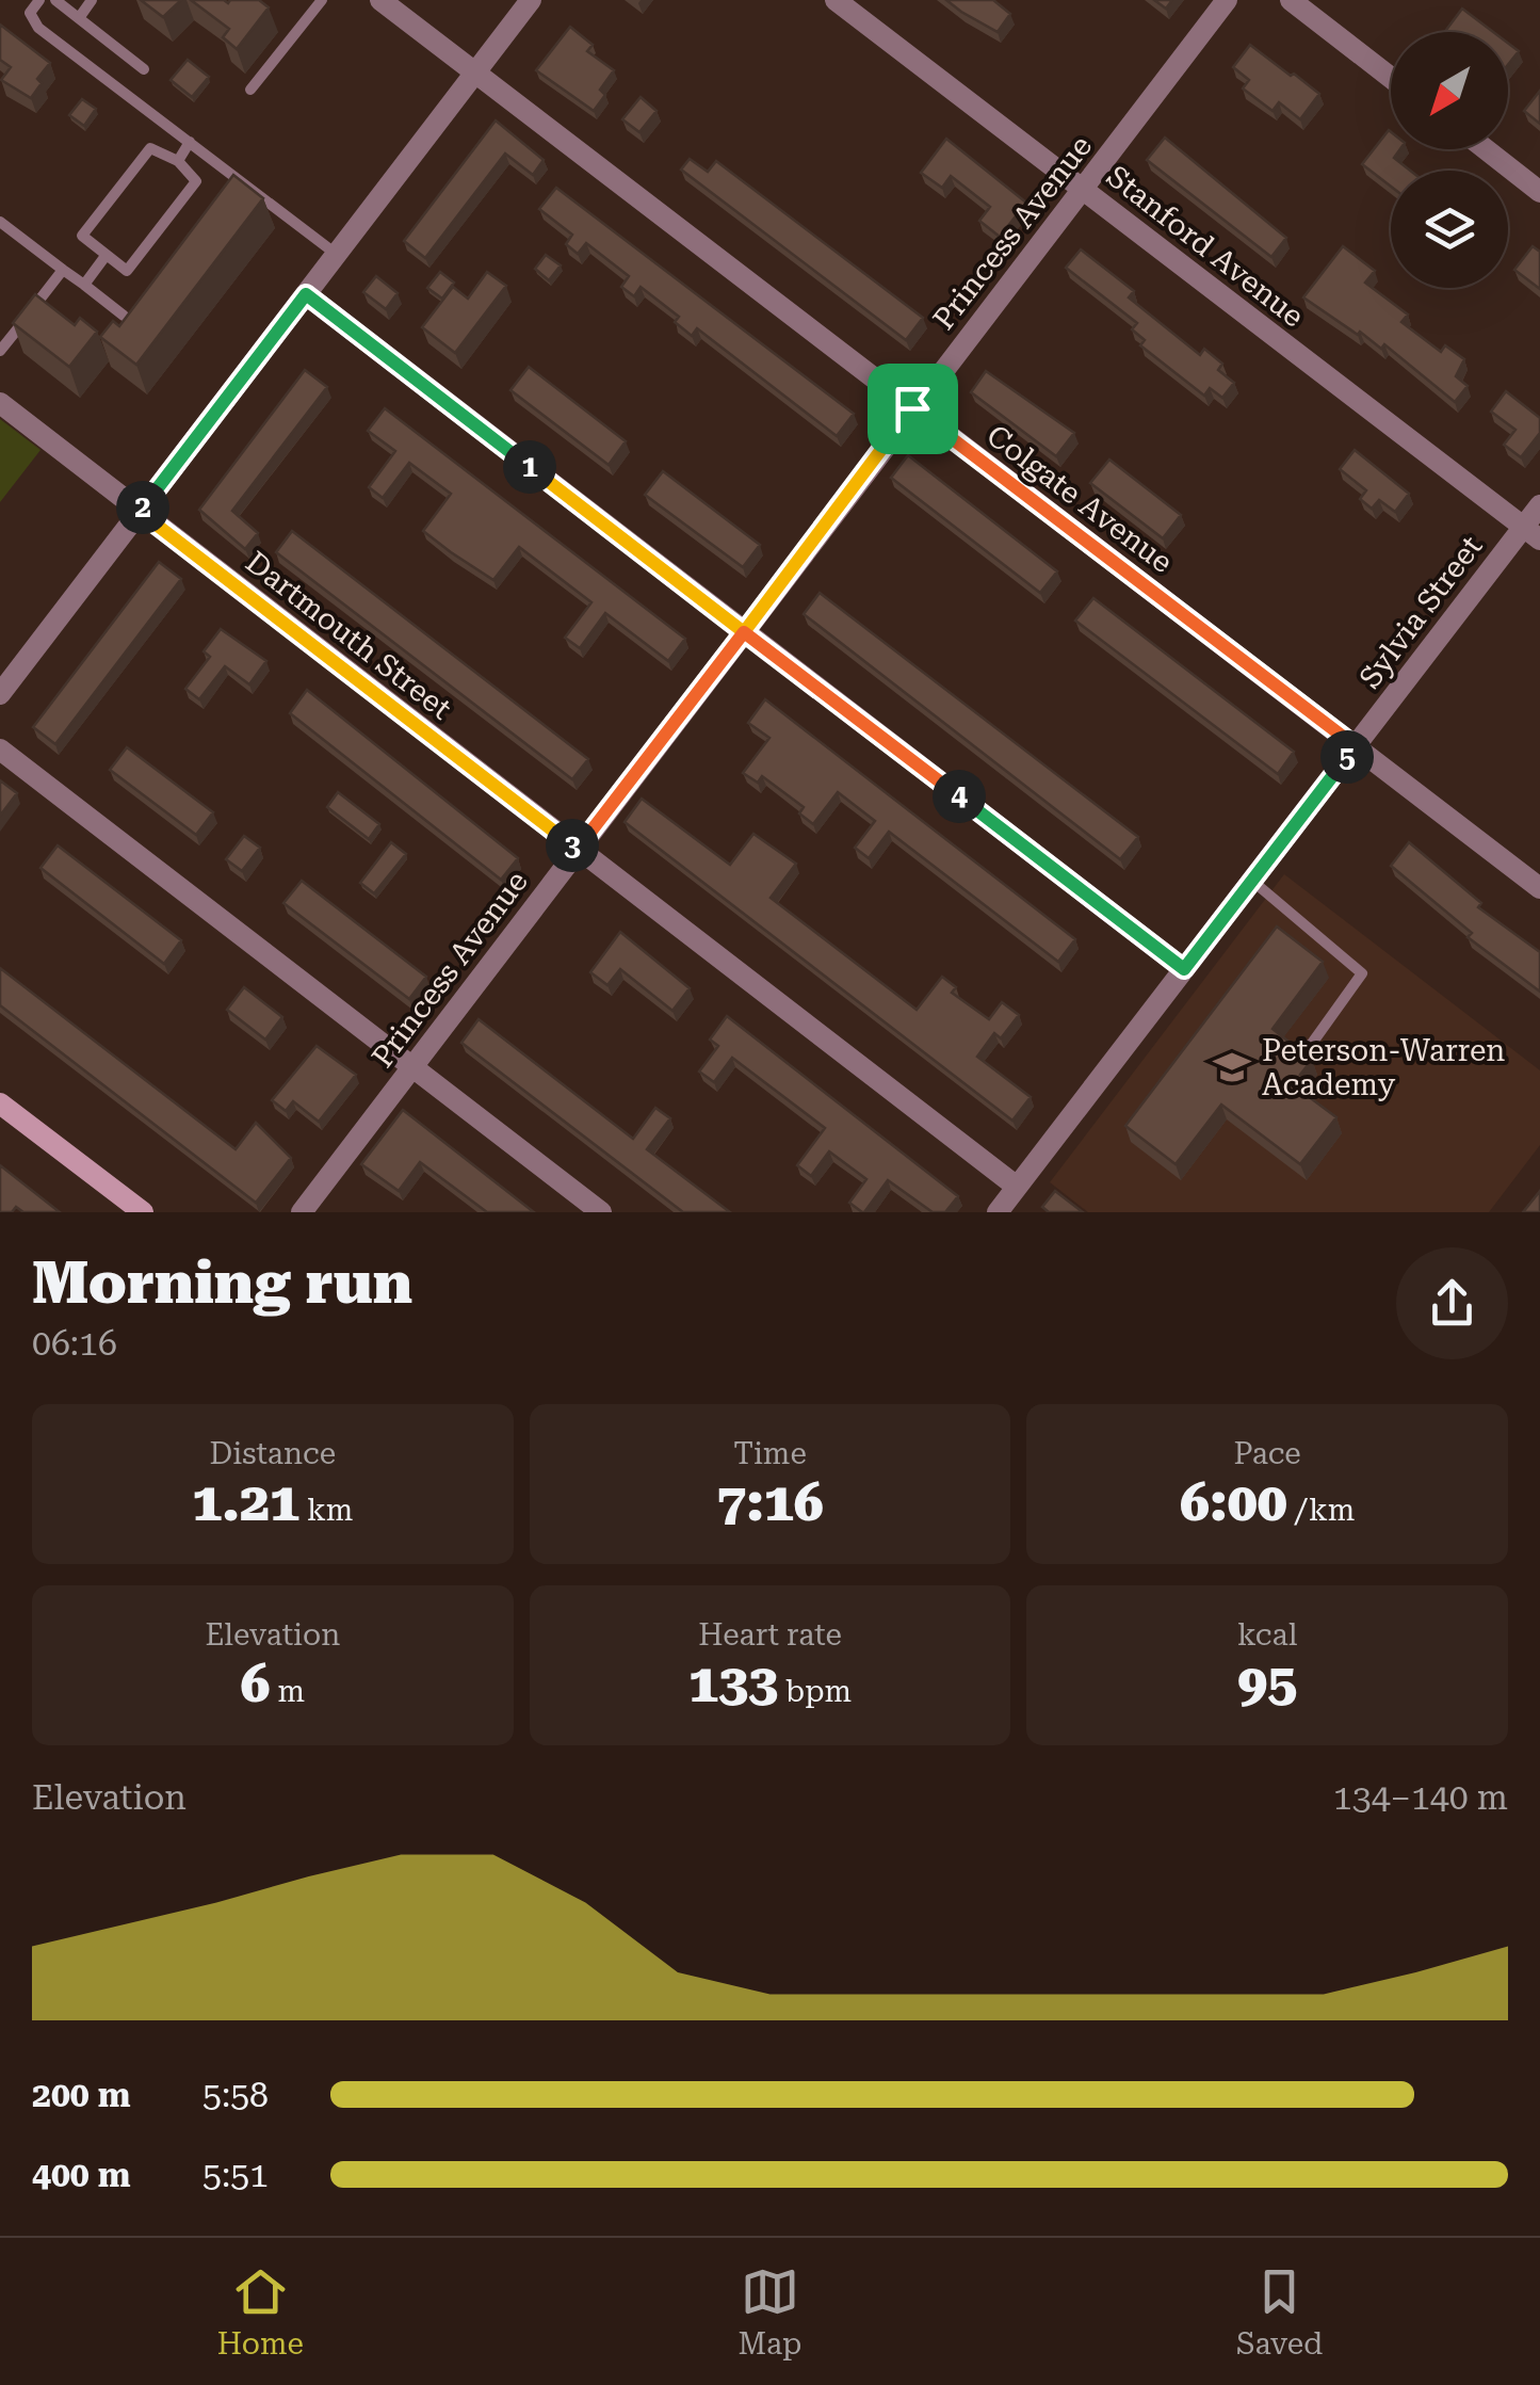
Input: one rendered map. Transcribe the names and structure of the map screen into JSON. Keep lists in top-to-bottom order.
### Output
{
  "streets": {
    "street": [
      "Princess Avenue",
      "Stanford Avenue",
      "Colgate Avenue",
      "Sylvia Street",
      "Dartmouth Street"
    ]
  },
  "crossings": [
    ["Princess Avenue", "Stanford Avenue"],
    ["Princess Avenue", "Colgate Avenue"],
    ["Princess Avenue", "Dartmouth Street"],
    ["Stanford Avenue", "Sylvia Street"],
    ["Colgate Avenue", "Sylvia Street"],
    ["Sylvia Street", "Dartmouth Street"]
  ],
  "places": {
    "school or university": ["Peterson-Warren Academy"]
  },
  "north": "bottom left",
  "page": {
    "pins": [
      "1",
      "2",
      "5",
      "4",
      "3"
    ],
    "heading": ["Morning run", "06:16"],
    "stats": [
      ["Distance", "1.21 km"],
      ["Time", "7:16"],
      ["Pace", "6:00 /km"],
      ["Elevation", "6 m"],
      ["Heart rate", "133 bpm"],
      ["kcal", "95"]
    ],
    "chart": ["Elevation", "134–140 m"],
    "list": [
      {
        "name": "200 m",
        "note": "5:58"
      },
      {
        "name": "400 m",
        "note": "5:51"
      }
    ],
    "tabs": ["Home", "Map", "Saved"]
  }
}
